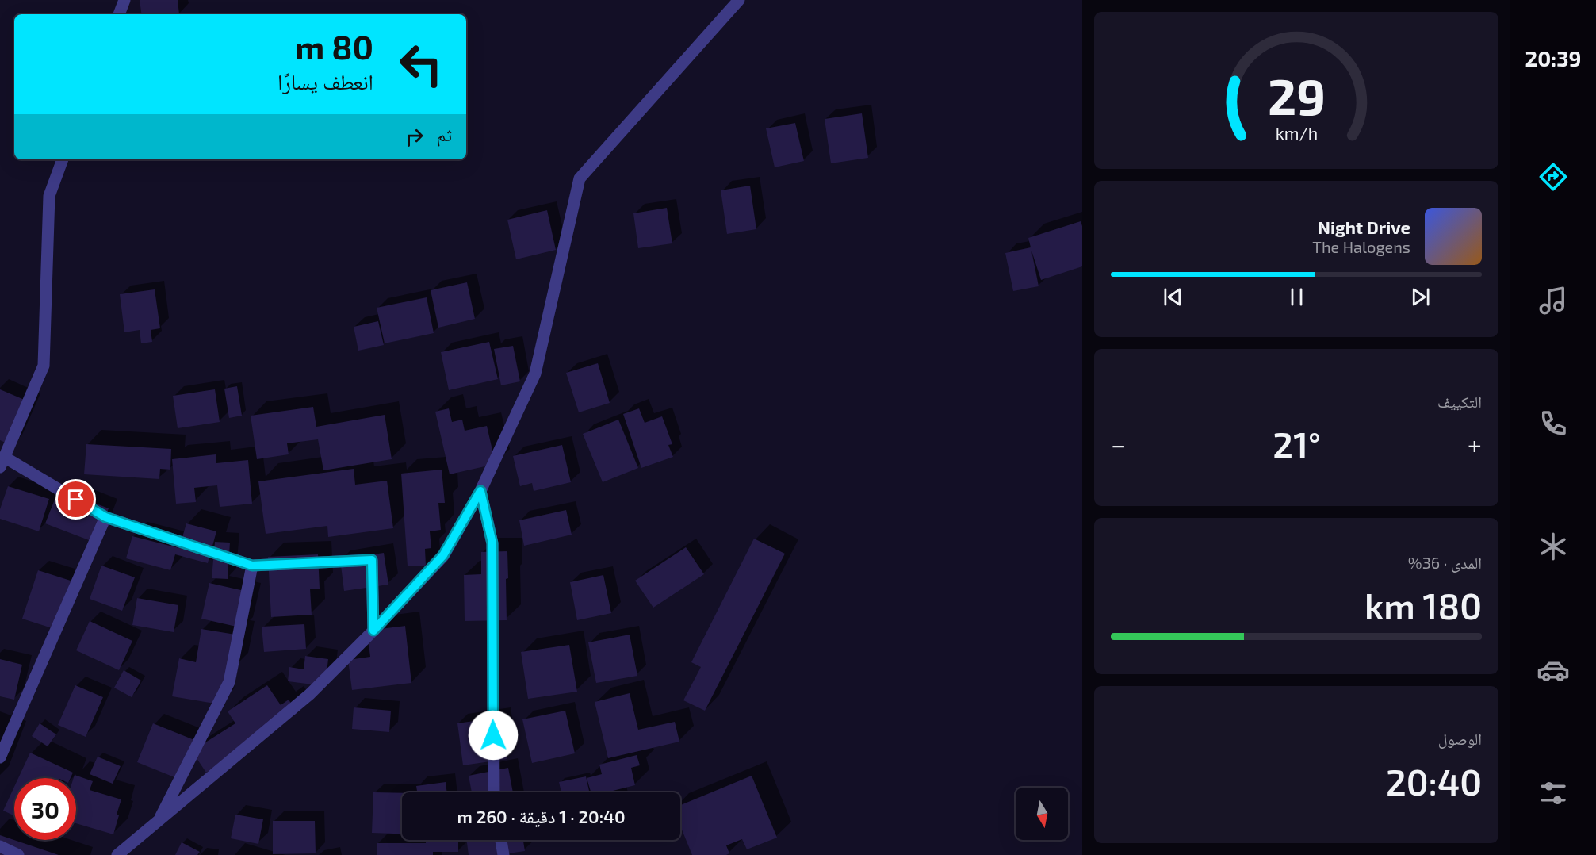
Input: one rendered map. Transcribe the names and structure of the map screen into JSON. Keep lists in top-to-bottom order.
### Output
{
  "north": "bottom",
  "page": {
    "tabs": "20:39",
    "turn": ["80 m", "انعطف يسارًا"],
    "then": "ثم",
    "song": ["Night Drive", "The Halogens"],
    "tile": [
      "التكييف",
      ["المدى · 36%", "180 km"],
      ["الوصول", "20:40"]
    ],
    "heat": ["−", "21°", "+"],
    "limit": "30",
    "trip": "20:40 · 1 دقيقة · 260 m",
    "gauge": ["29", "km/h"]
  }
}
